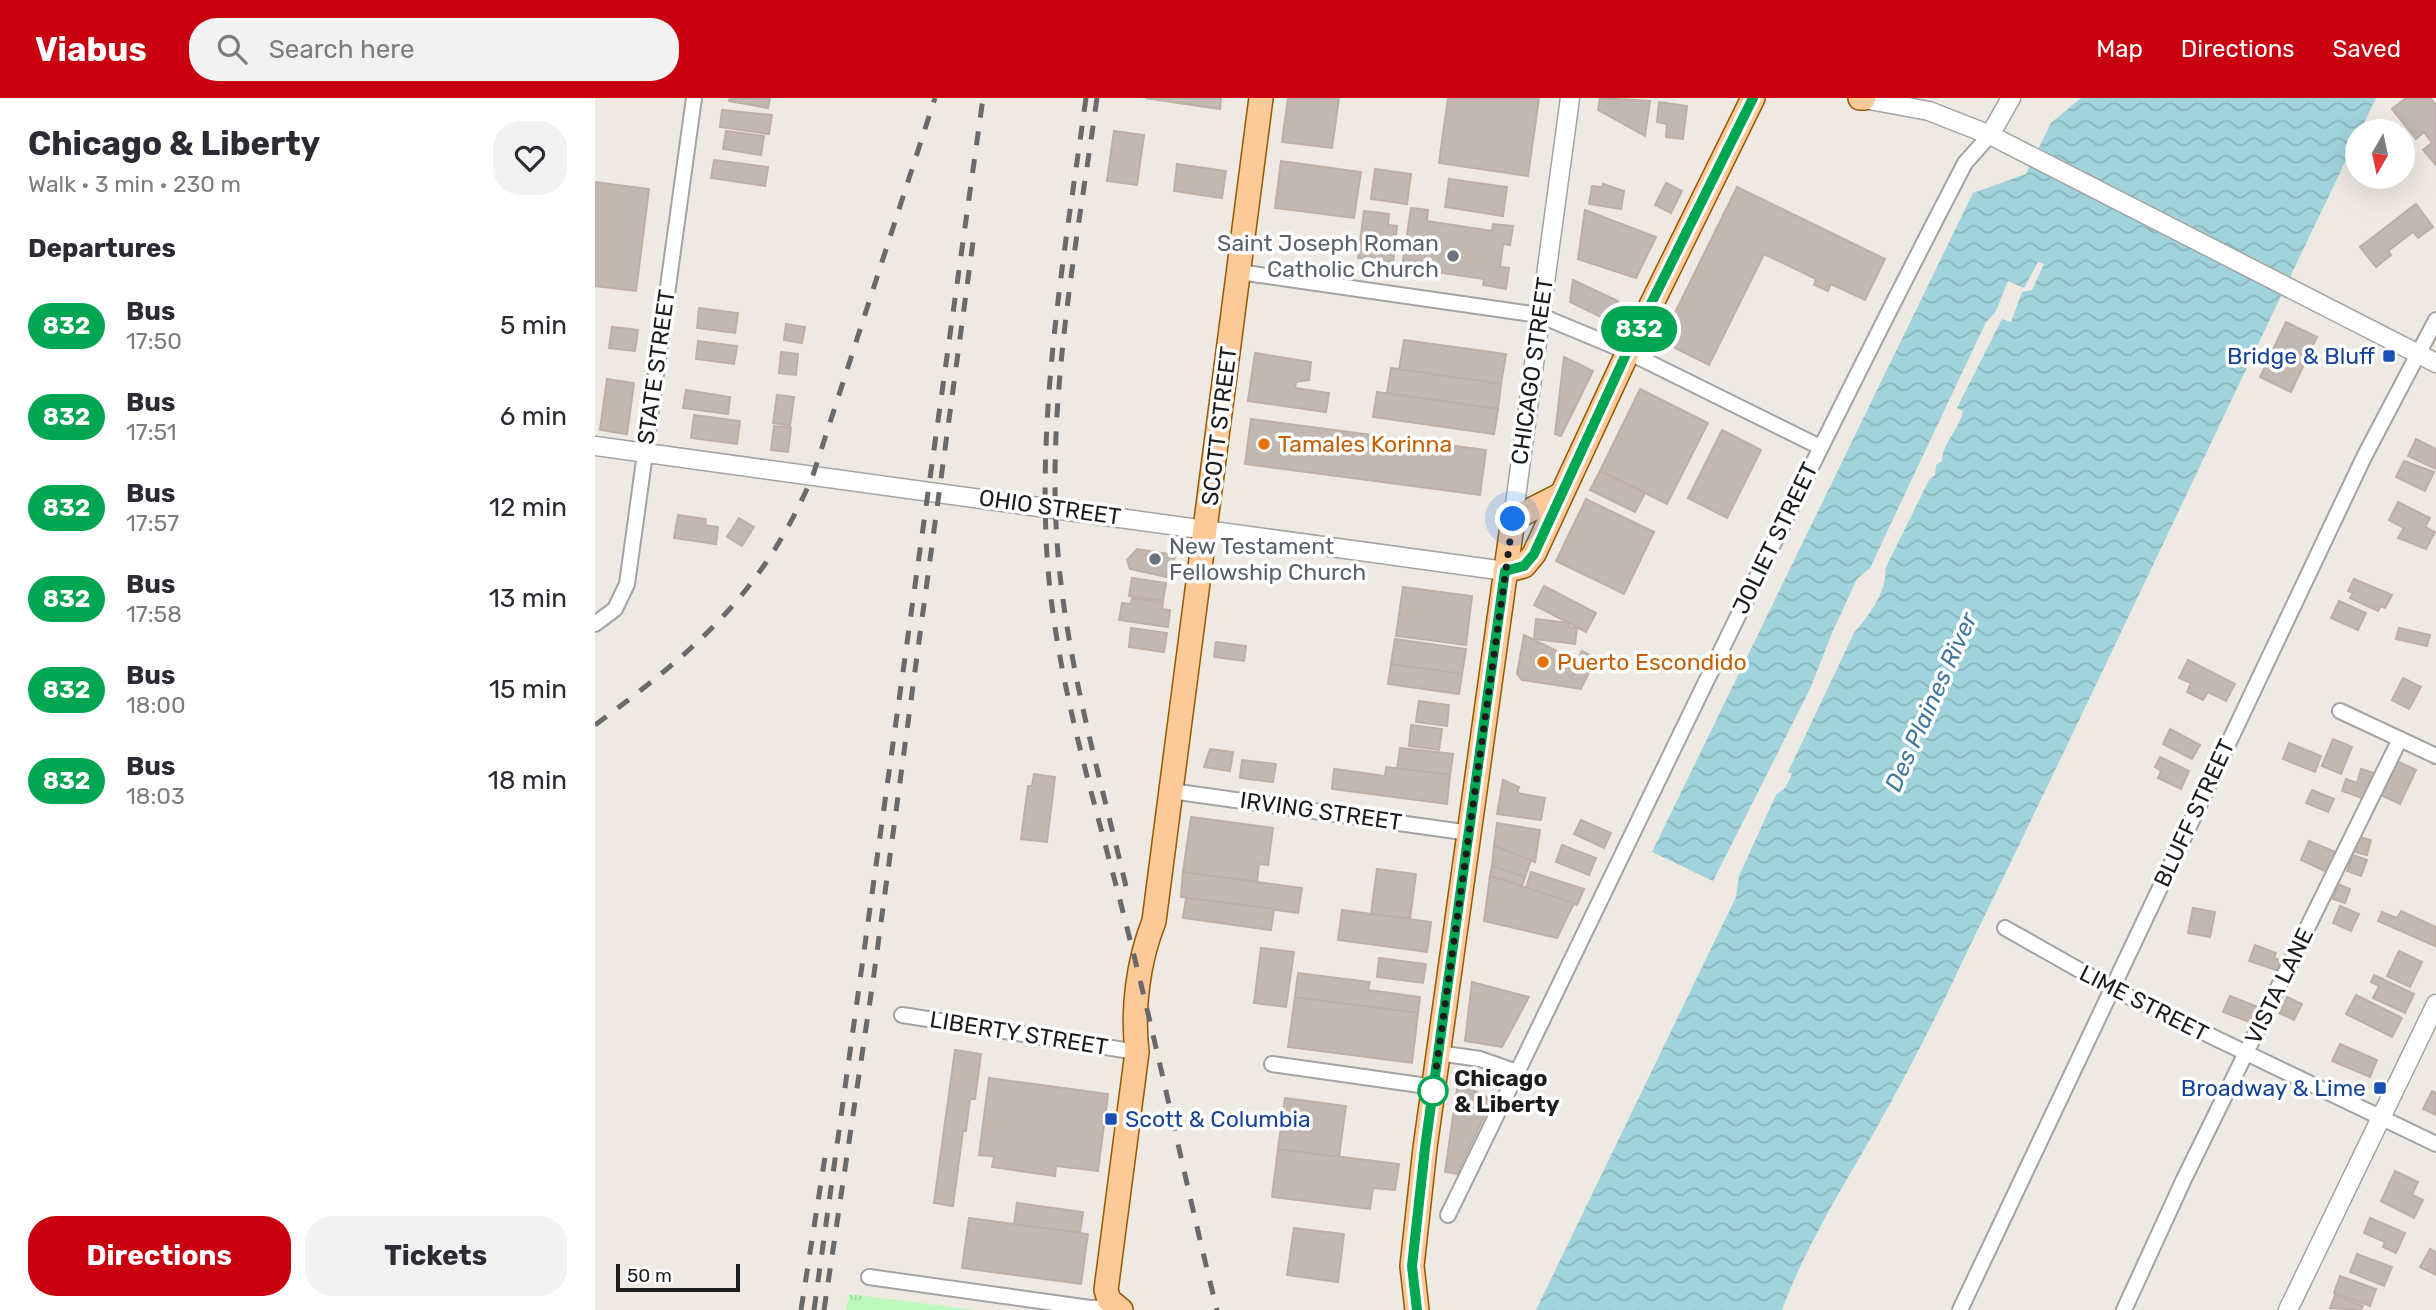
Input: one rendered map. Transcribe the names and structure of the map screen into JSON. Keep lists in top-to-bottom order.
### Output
{
  "streets": {
    "main road": ["CHICAGO STREET", "SCOTT STREET"],
    "street": [
      "STATE STREET",
      "OHIO STREET",
      "JOLIET STREET",
      "IRVING STREET",
      "BLUFF STREET",
      "VISTA LANE",
      "LIME STREET",
      "LIBERTY STREET"
    ]
  },
  "crossings": [
    ["STATE STREET", "OHIO STREET"],
    ["CHICAGO STREET", "OHIO STREET"],
    ["CHICAGO STREET", "IRVING STREET"],
    ["SCOTT STREET", "OHIO STREET"],
    ["SCOTT STREET", "IRVING STREET"],
    ["SCOTT STREET", "LIBERTY STREET"],
    ["BLUFF STREET", "LIME STREET"],
    ["VISTA LANE", "LIME STREET"]
  ],
  "water": ["Des Plaines River"],
  "places": {
    "other": [
      "Saint Joseph Roman Catholic Church",
      "Tamales Korinna",
      "New Testament Fellowship Church",
      "Puerto Escondido",
      "Chicago & Liberty"
    ],
    "transit": ["Bridge & Bluff", "Broadway & Lime", "Scott & Columbia"]
  },
  "lines": ["bus line 832"],
  "scale_bar": "50 m",
  "north": "bottom",
  "page": {
    "header": "Viabus",
    "search": "Search here",
    "nav": ["Map", "Directions", "Saved"],
    "heading": [
      ["Chicago & Liberty", "Walk · 3 min · 230 m"],
      "Departures"
    ],
    "on_map": "832",
    "list": [
      {
        "mark": "832",
        "name": "Bus",
        "note": "17:50",
        "value": "5 min"
      },
      {
        "mark": "832",
        "name": "Bus",
        "note": "17:51",
        "value": "6 min"
      },
      {
        "mark": "832",
        "name": "Bus",
        "note": "17:57",
        "value": "12 min"
      },
      {
        "mark": "832",
        "name": "Bus",
        "note": "17:58",
        "value": "13 min"
      },
      {
        "mark": "832",
        "name": "Bus",
        "note": "18:00",
        "value": "15 min"
      },
      {
        "mark": "832",
        "name": "Bus",
        "note": "18:03",
        "value": "18 min"
      }
    ],
    "buttons": ["Directions", "Tickets"],
    "scale": "50 m"
  }
}
